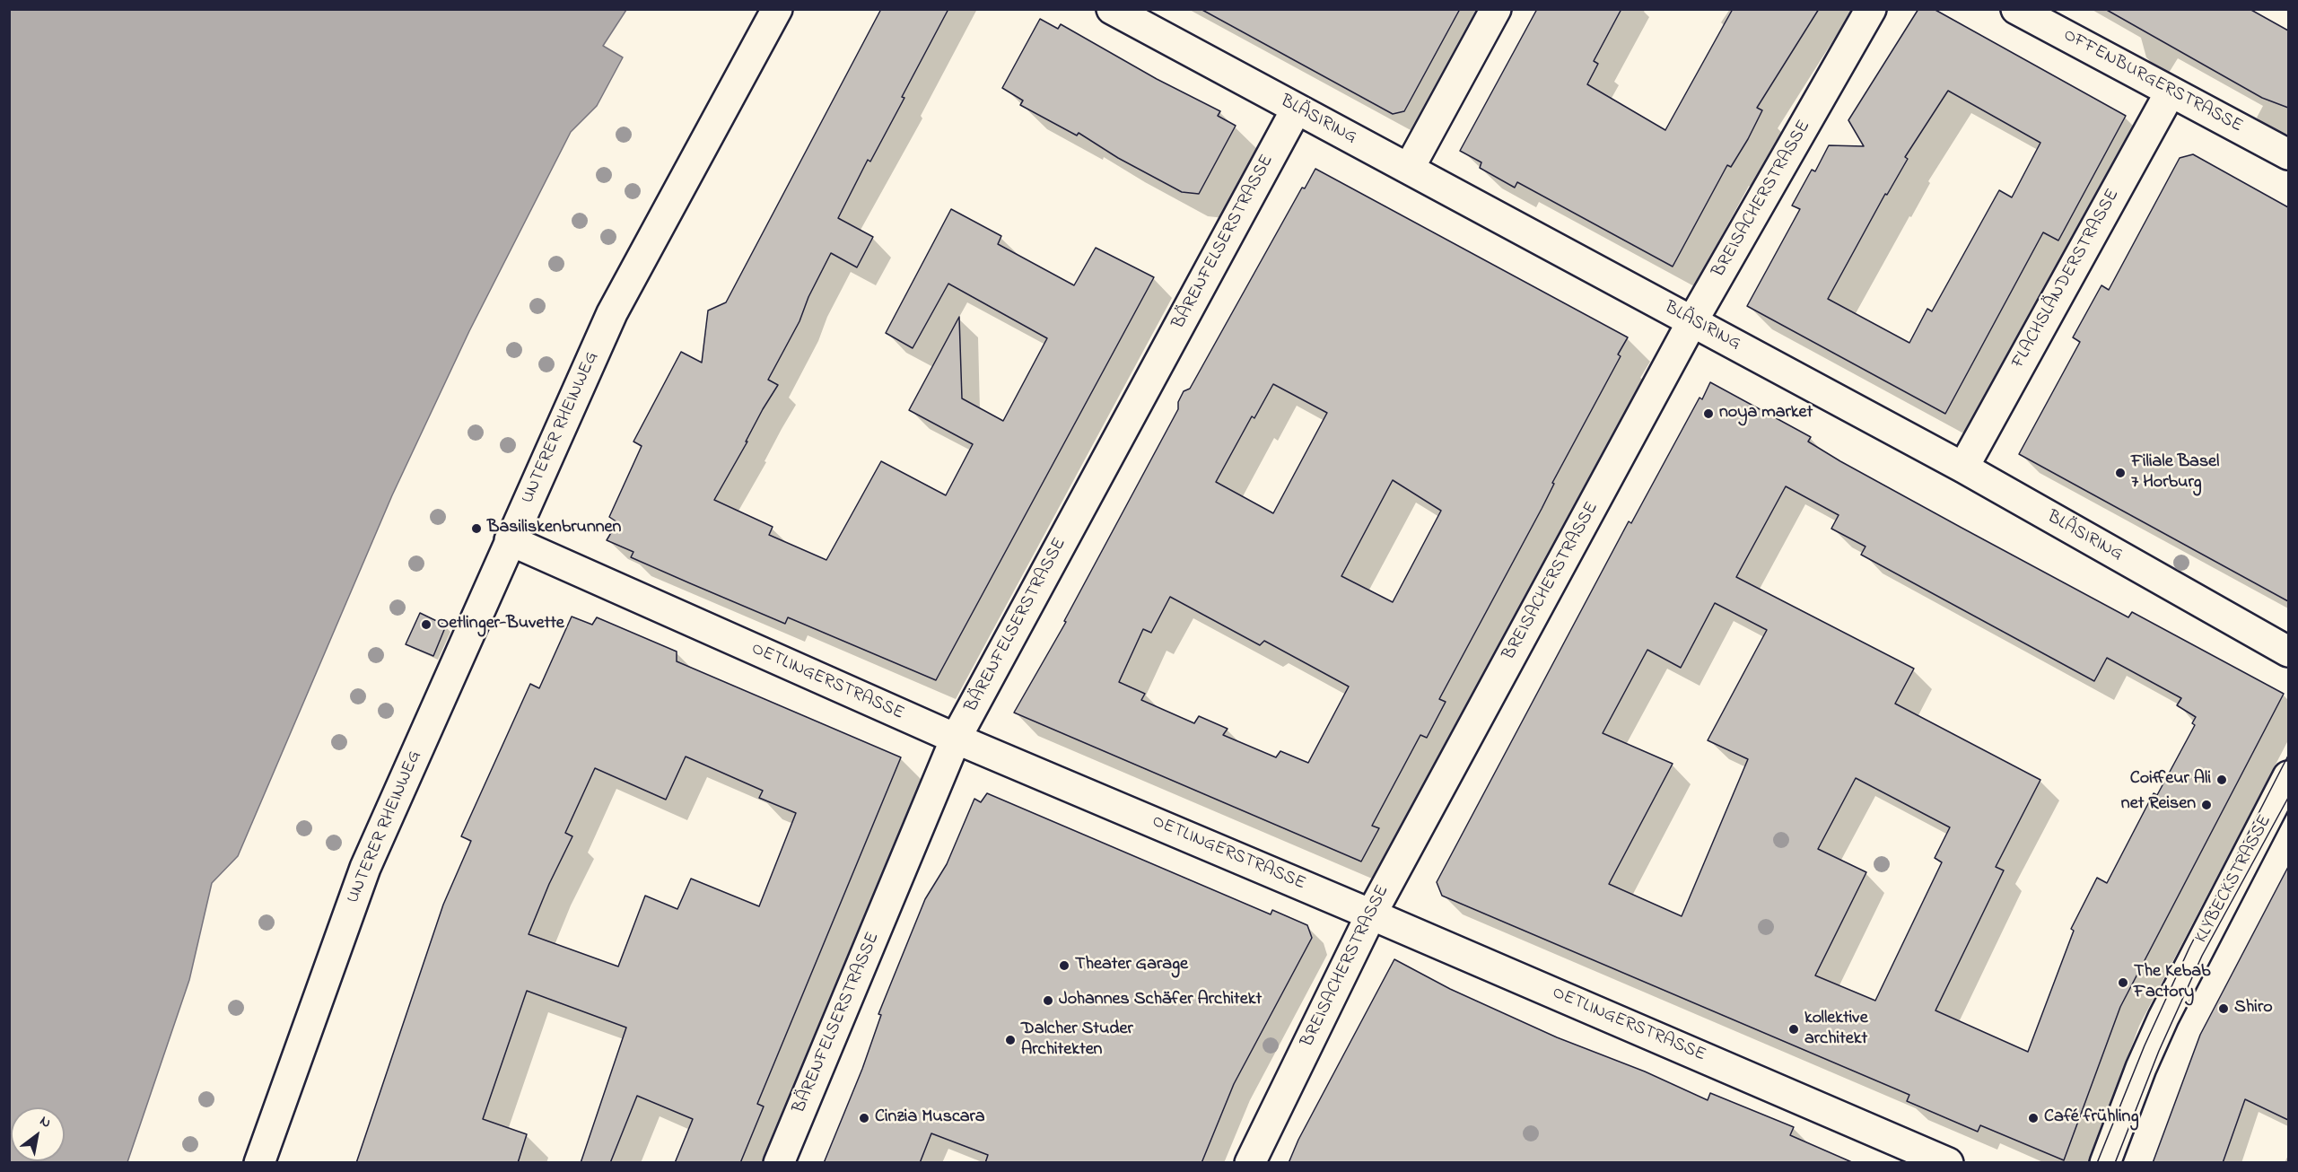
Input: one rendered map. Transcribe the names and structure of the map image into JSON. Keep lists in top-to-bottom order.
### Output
{
  "streets": {
    "street": [
      "OFFENBURGERSTRASSE",
      "BLÄSIRING",
      "BREISACHERSTRASSE",
      "BÄRENFELSERSTRASSE",
      "FLACHSLÄNDERSTRASSE",
      "UNTERER RHEINWEG",
      "OETLINGERSTRASSE",
      "KLYBECKSTRASSE"
    ]
  },
  "crossings": [
    ["OFFENBURGERSTRASSE", "FLACHSLÄNDERSTRASSE"],
    ["BLÄSIRING", "BREISACHERSTRASSE"],
    ["BLÄSIRING", "BÄRENFELSERSTRASSE"],
    ["BLÄSIRING", "FLACHSLÄNDERSTRASSE"],
    ["BREISACHERSTRASSE", "OETLINGERSTRASSE"],
    ["BÄRENFELSERSTRASSE", "OETLINGERSTRASSE"],
    ["UNTERER RHEINWEG", "OETLINGERSTRASSE"]
  ],
  "places": [
    "noya market",
    "Filiale Basel 7 Horburg",
    "Basiliskenbrunnen",
    "Oetlinger-Buvette",
    "Coiffeur Ali",
    "net Reisen",
    "Theater Garage",
    "The Kebab Factory",
    "Johannes Schäfer Architekt",
    "Shiro",
    "kollektive architekt",
    "Dalcher Studer Architekten",
    "Cinzia Muscara",
    "Café frühling"
  ],
  "north": "top right"
}
